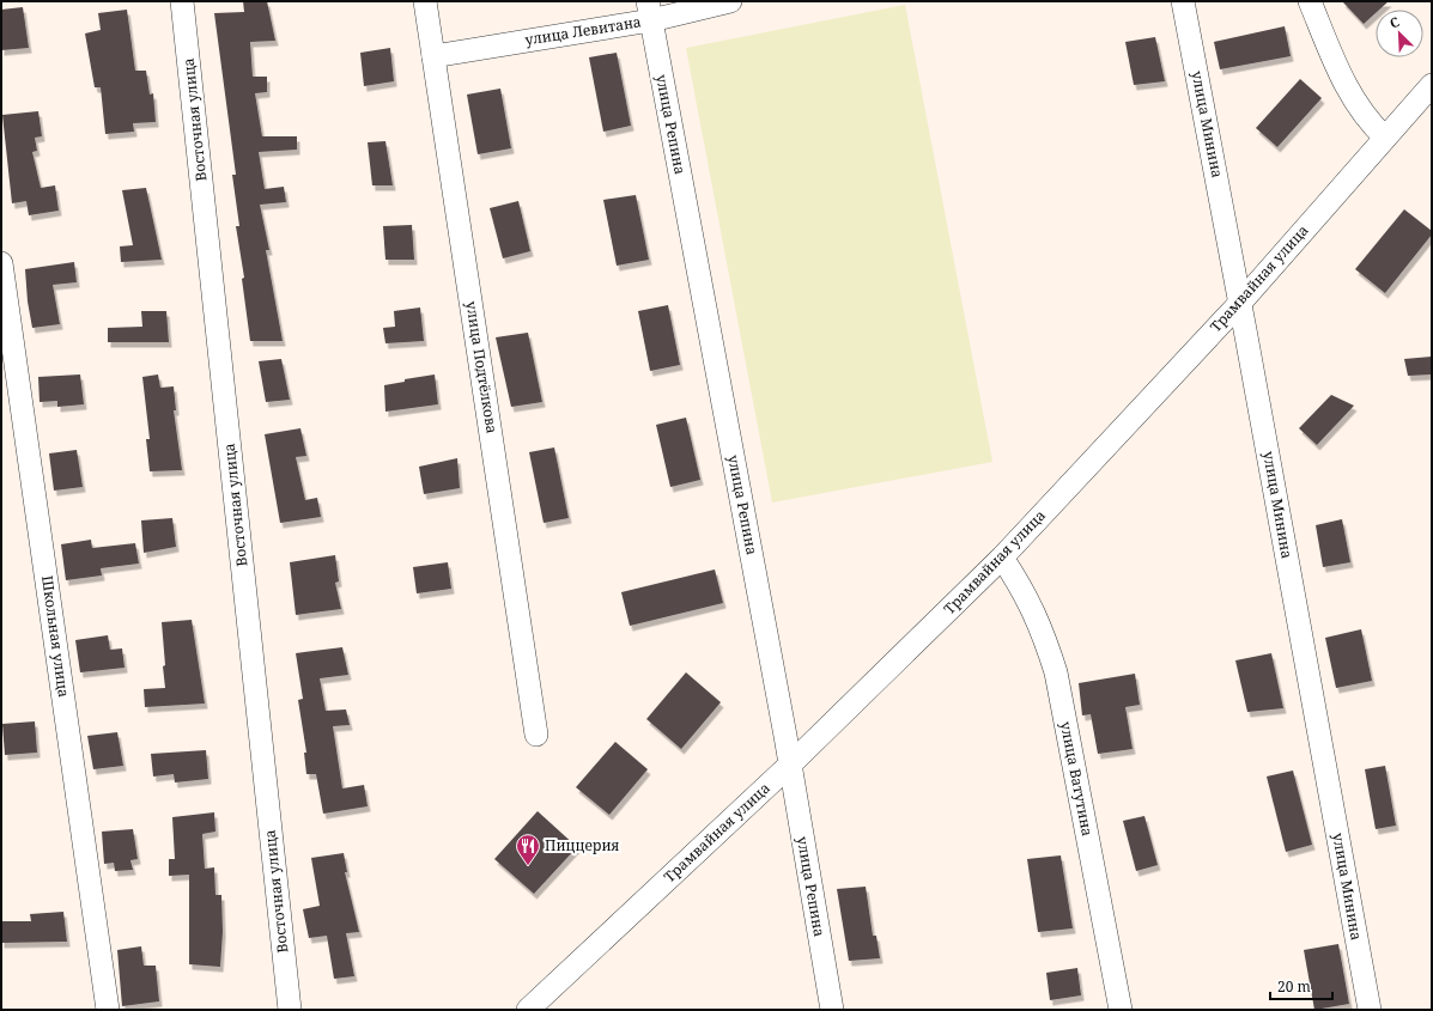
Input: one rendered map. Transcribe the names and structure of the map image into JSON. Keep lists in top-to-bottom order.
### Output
{
  "streets": {
    "street": [
      "улица Левитана",
      "Восточная улица",
      "улица Репина",
      "улица Минина",
      "Трамвайная улица",
      "улица Подтёлкова",
      "Школьная улица",
      "улица Ватутина"
    ]
  },
  "crossings": [
    ["улица Левитана", "улица Репина"],
    ["улица Левитана", "улица Подтёлкова"],
    ["улица Репина", "Трамвайная улица"],
    ["улица Минина", "Трамвайная улица"],
    ["Трамвайная улица", "улица Ватутина"]
  ],
  "places": {
    "restaurant": ["Пиццерия"]
  },
  "scale_bar": "20 m",
  "north": "top left"
}
